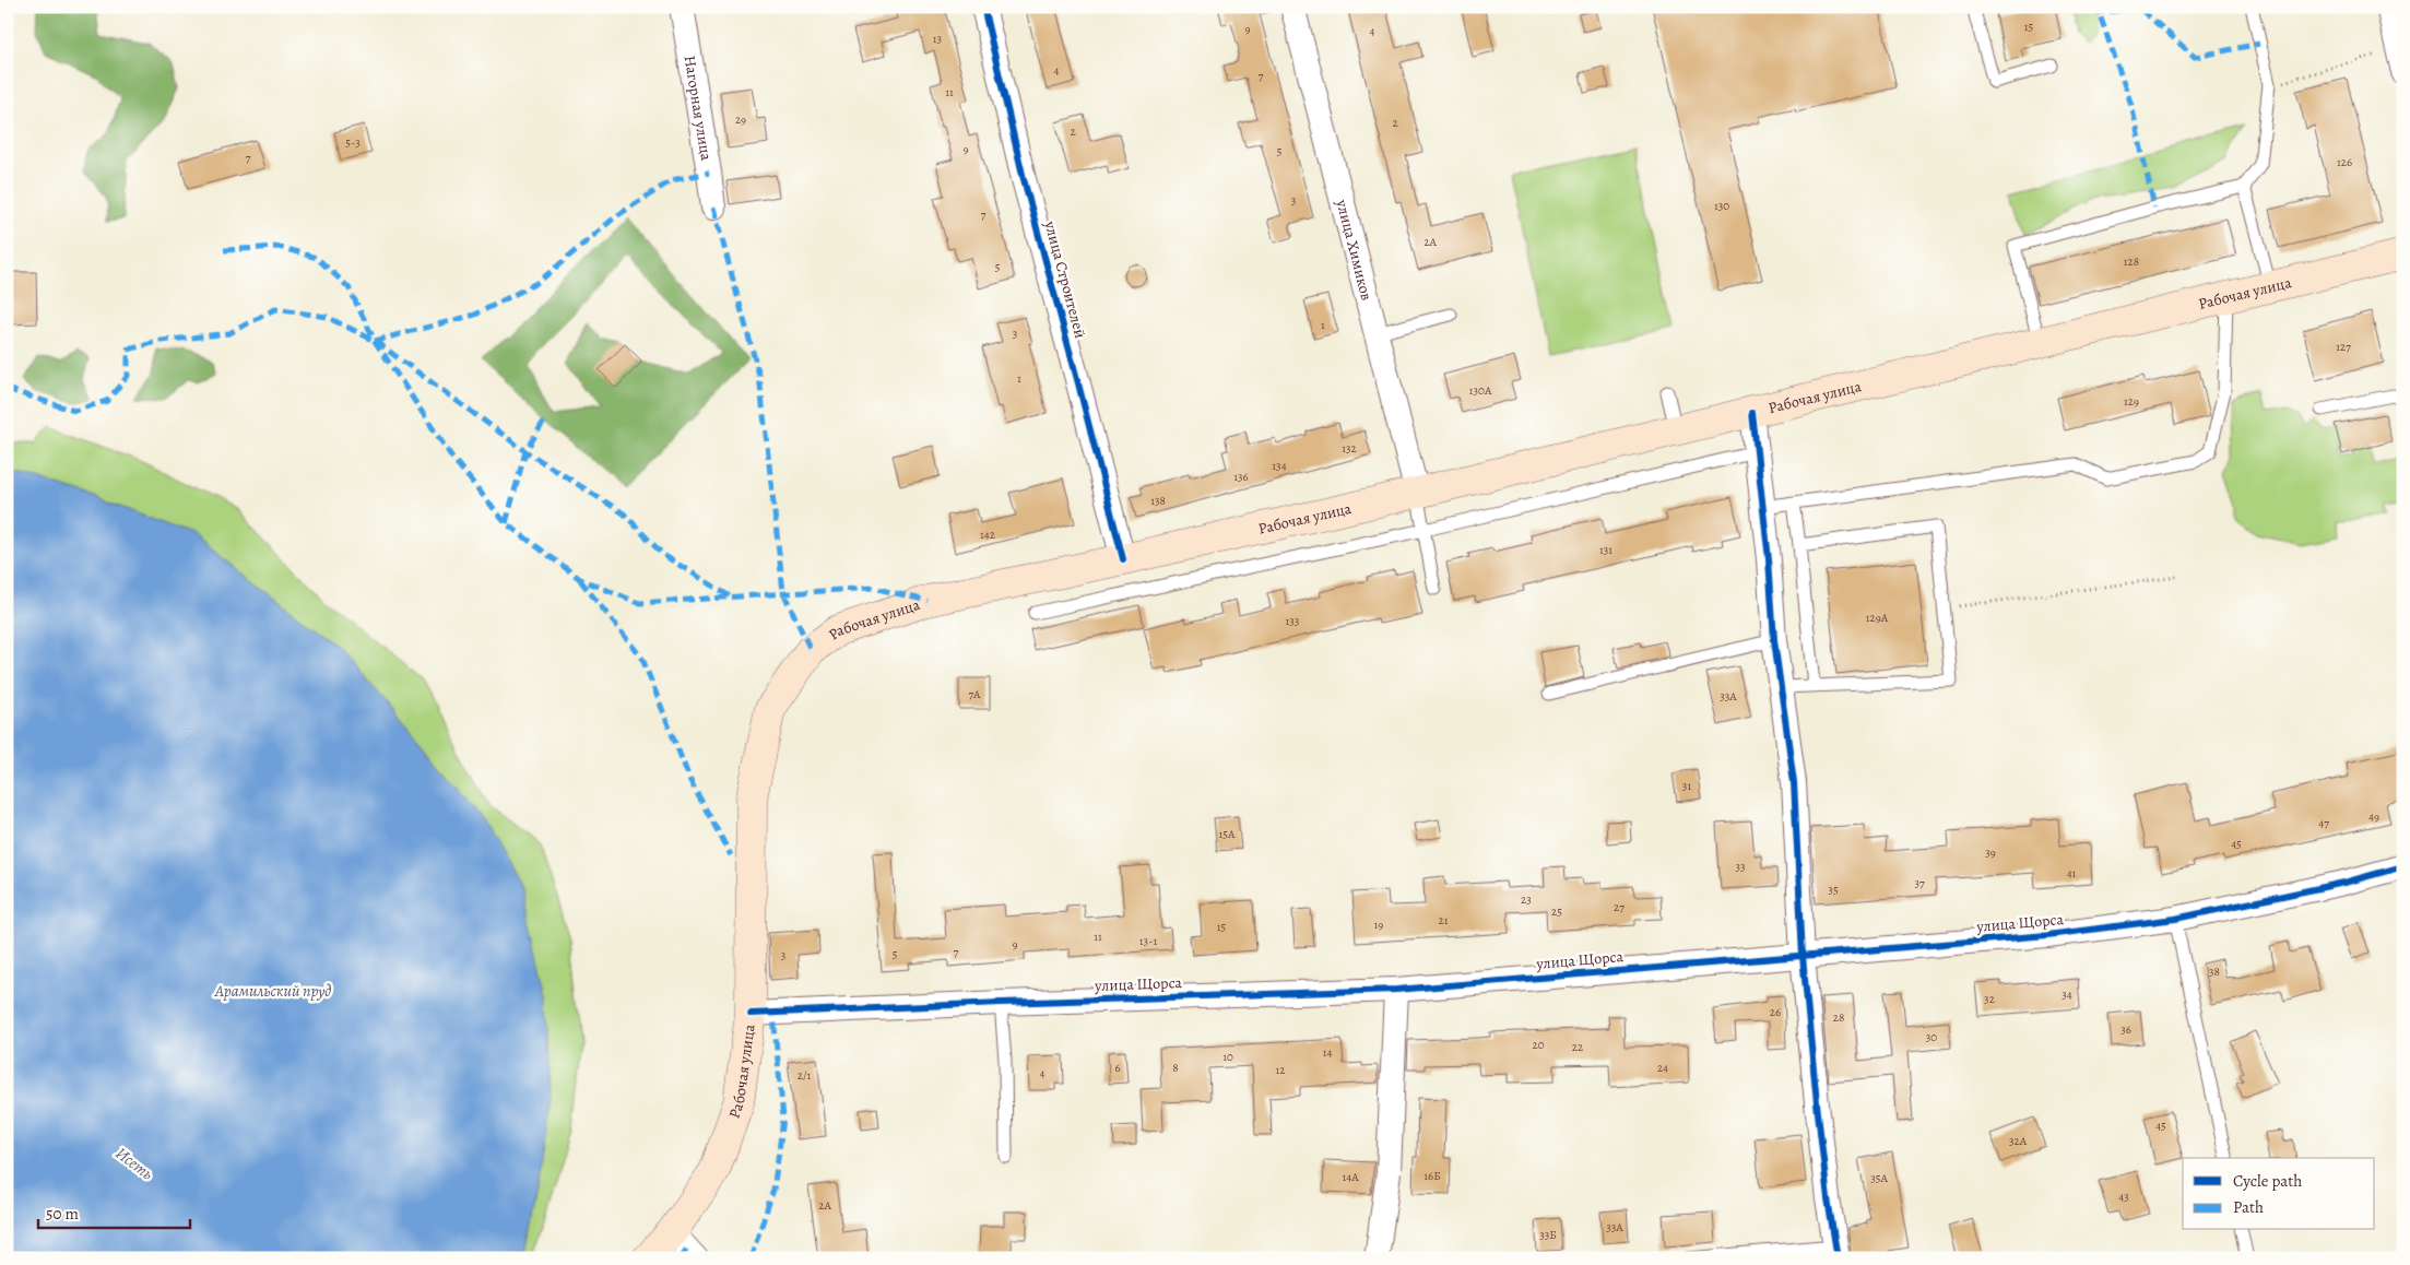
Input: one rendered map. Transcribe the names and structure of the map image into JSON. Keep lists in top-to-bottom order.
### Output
{
  "streets": {
    "main road": ["Рабочая улица"],
    "street": [
      "Нагорная улица",
      "улица Химиков",
      "улица Строителей",
      "улица Щорса"
    ]
  },
  "crossings": [
    ["улица Химиков", "Рабочая улица"],
    ["улица Строителей", "Рабочая улица"],
    ["Рабочая улица", "улица Щорса"]
  ],
  "water": ["Арамильский пруд", "Исеть"],
  "house_numbers": [
    "15",
    "9",
    "4",
    "13",
    "4",
    "7",
    "11",
    "29",
    "2",
    "2",
    "5-3",
    "9",
    "5",
    "7",
    "126",
    "3",
    "130",
    "7",
    "2А",
    "128",
    "5",
    "1",
    "3",
    "127",
    "1",
    "130А",
    "129",
    "132",
    "134",
    "136",
    "138",
    "142",
    "131",
    "129А",
    "133",
    "7А",
    "33А",
    "31",
    "49",
    "47",
    "15А",
    "45",
    "39",
    "33",
    "41",
    "37",
    "35",
    "23",
    "27",
    "25",
    "21",
    "19",
    "15",
    "11",
    "13-1",
    "9",
    "7",
    "5",
    "3",
    "38",
    "34",
    "32",
    "26",
    "28",
    "36",
    "30",
    "20",
    "22",
    "14",
    "10",
    "6",
    "8",
    "24",
    "12",
    "4",
    "2/1",
    "45",
    "32А",
    "16Б",
    "14А",
    "35А",
    "43",
    "2А",
    "33А",
    "33Б"
  ],
  "legend": ["Cycle path", "Path"],
  "scale_bar": "50 m"
}
